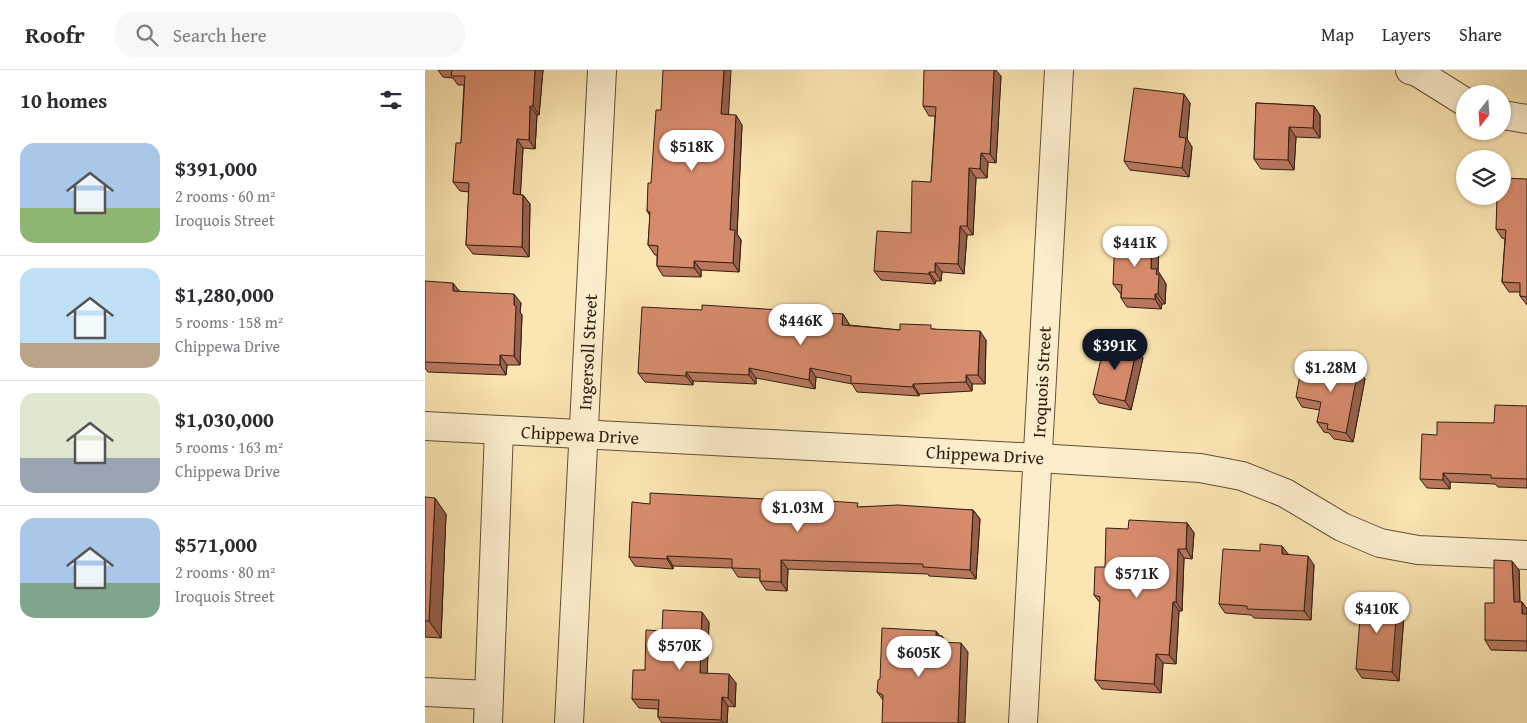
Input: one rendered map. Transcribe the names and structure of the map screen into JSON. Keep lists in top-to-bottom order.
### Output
{
  "streets": {
    "street": ["Ingersoll Street", "Iroquois Street", "Chippewa Drive"]
  },
  "crossings": [
    ["Ingersoll Street", "Chippewa Drive"],
    ["Iroquois Street", "Chippewa Drive"]
  ],
  "north": "bottom",
  "page": {
    "header": "Roofr",
    "search": "Search here",
    "nav": ["Map", "Layers", "Share"],
    "heading": "10 homes",
    "list": [
      {
        "name": "$391,000",
        "note": "2 rooms · 60 m² · Iroquois Street"
      },
      {
        "name": "$1,280,000",
        "note": "5 rooms · 158 m² · Chippewa Drive"
      },
      {
        "name": "$1,030,000",
        "note": "5 rooms · 163 m² · Chippewa Drive"
      },
      {
        "name": "$571,000",
        "note": "2 rooms · 80 m² · Iroquois Street"
      }
    ],
    "price": [
      "$518K",
      "$441K",
      "$446K",
      "$391K",
      "$1.28M",
      "$1.03M",
      "$571K",
      "$410K",
      "$570K",
      "$605K"
    ]
  }
}
